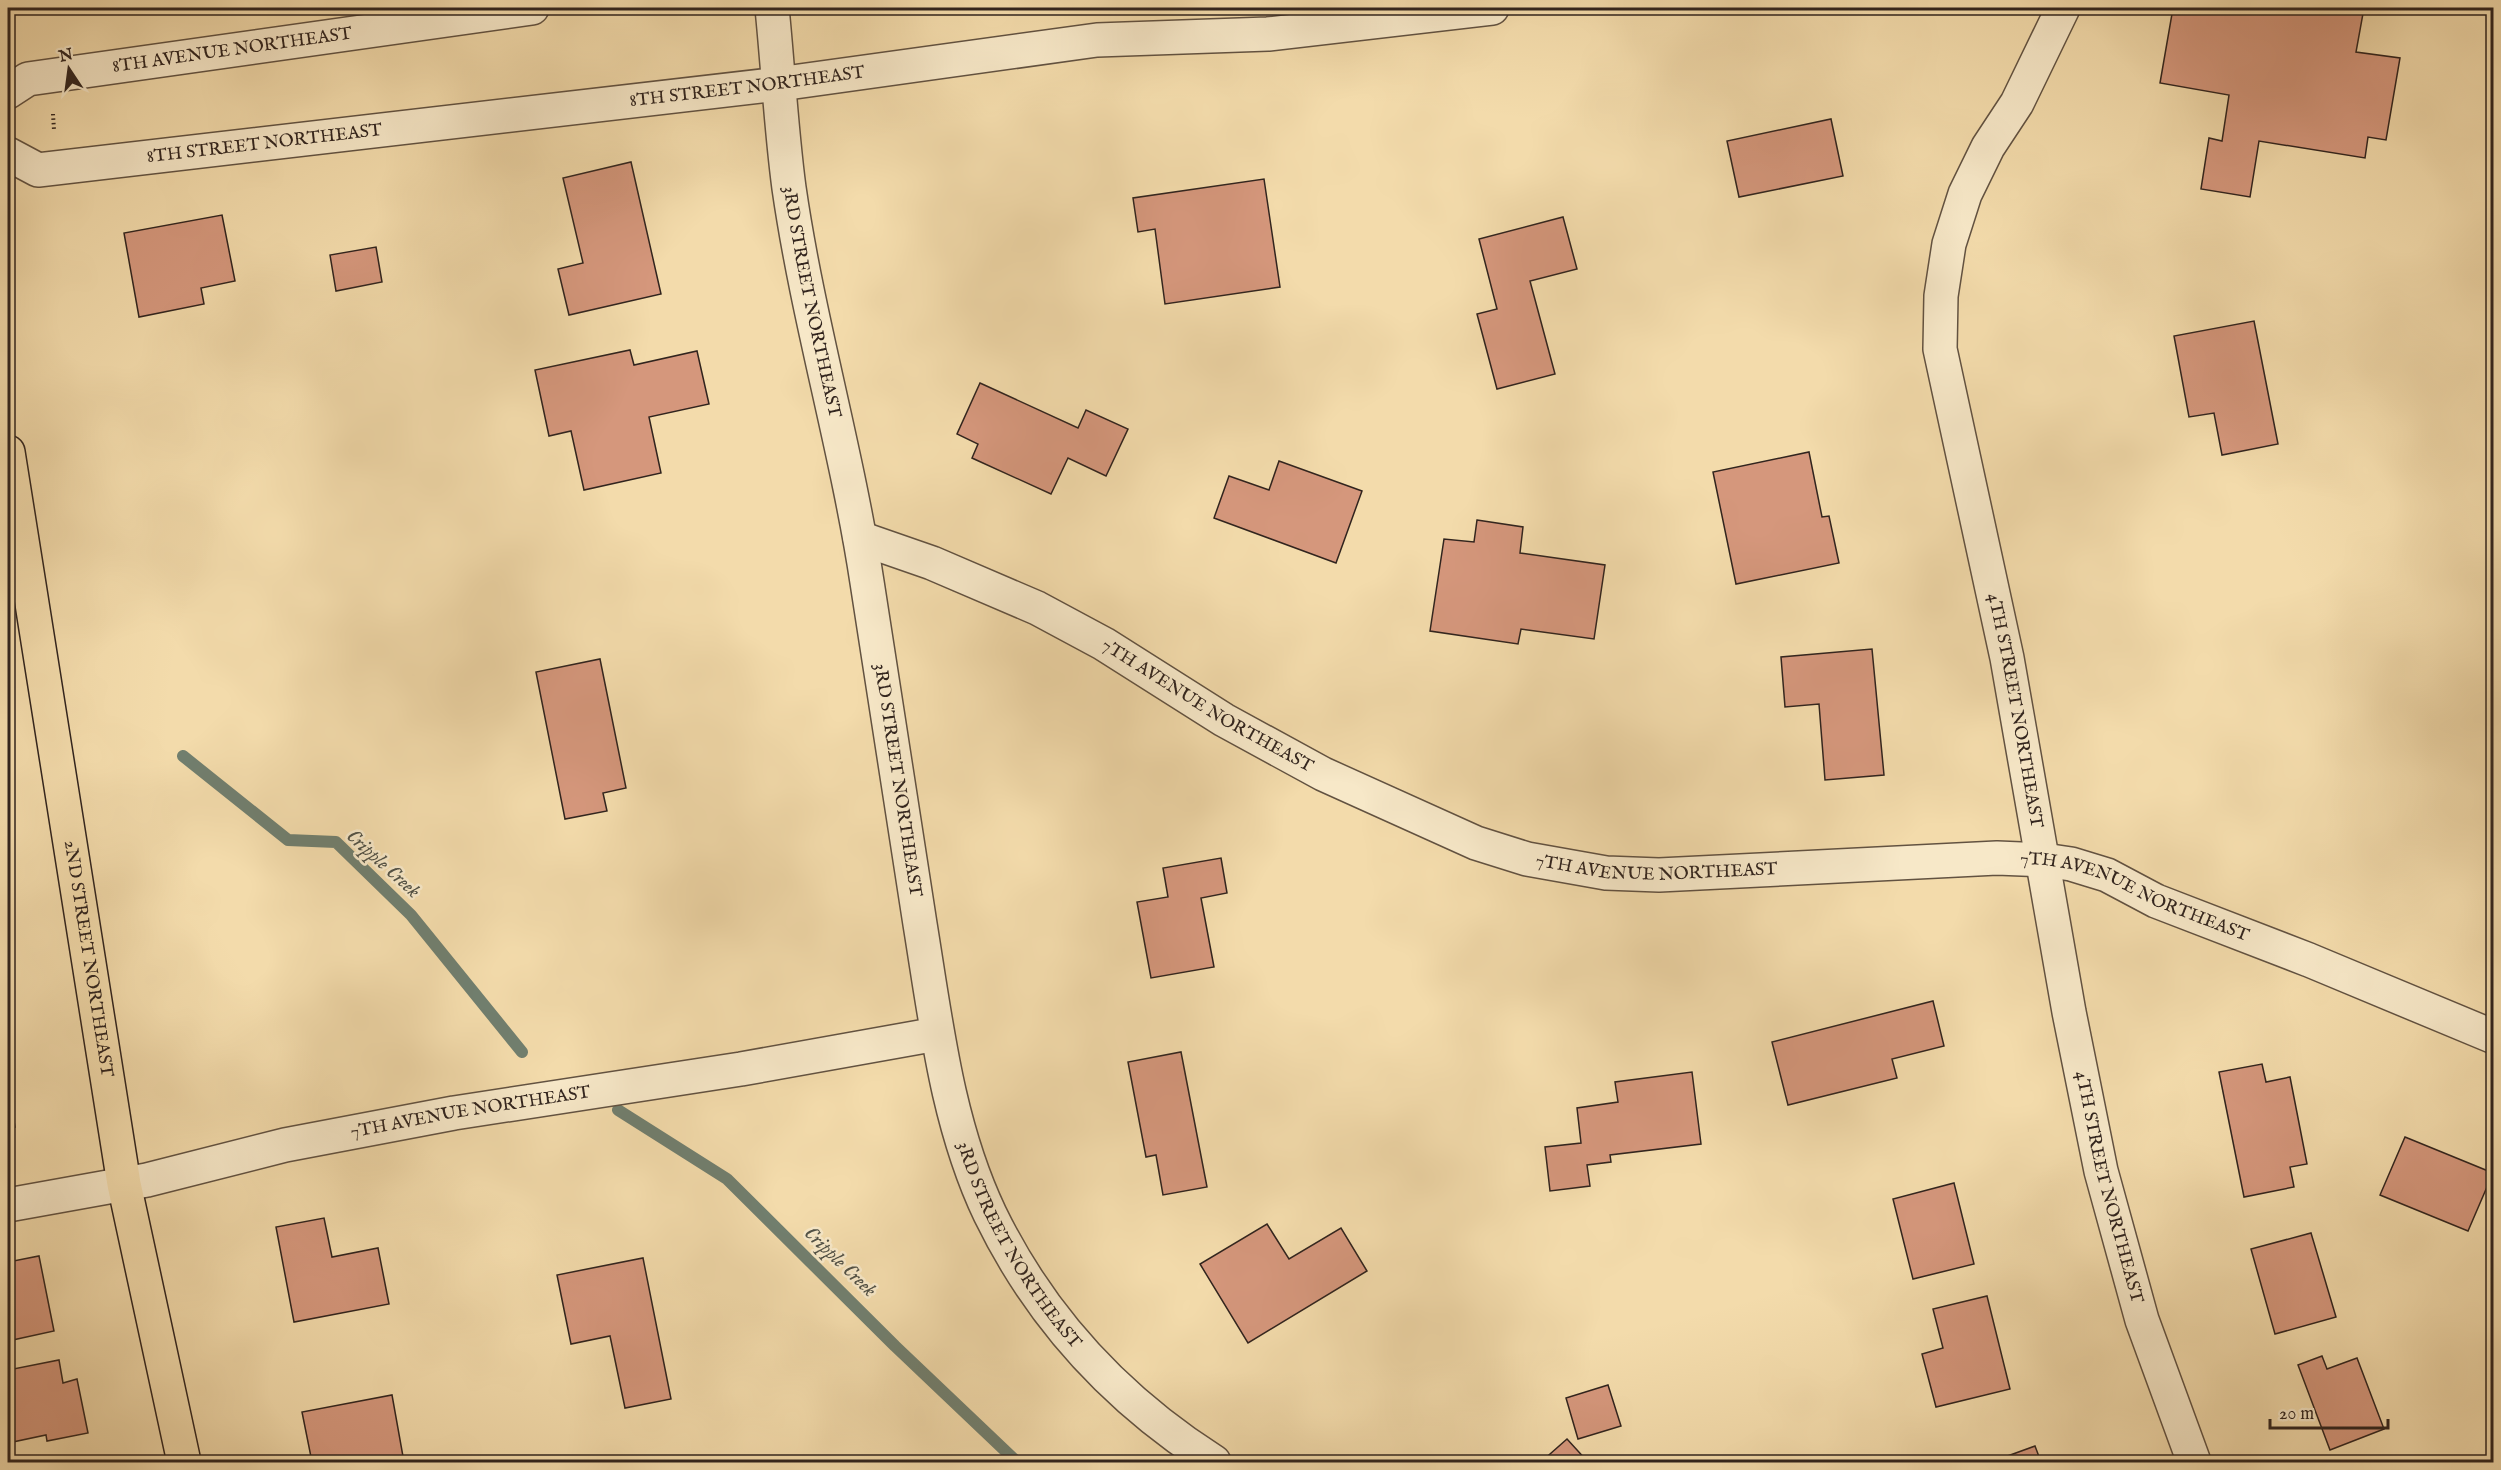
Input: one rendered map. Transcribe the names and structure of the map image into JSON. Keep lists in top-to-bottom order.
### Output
{
  "streets": {
    "main road": ["2ND STREET NORTHEAST"],
    "street": [
      "8TH AVENUE NORTHEAST",
      "8TH STREET NORTHEAST",
      "3RD STREET NORTHEAST",
      "7TH AVENUE NORTHEAST",
      "4TH STREET NORTHEAST"
    ]
  },
  "crossings": [
    ["8TH STREET NORTHEAST", "3RD STREET NORTHEAST"],
    ["3RD STREET NORTHEAST", "7TH AVENUE NORTHEAST"],
    ["7TH AVENUE NORTHEAST", "4TH STREET NORTHEAST"],
    ["7TH AVENUE NORTHEAST", "2ND STREET NORTHEAST"]
  ],
  "water": ["Cripple Creek"],
  "scale_bar": "20 m",
  "north": "top"
}
